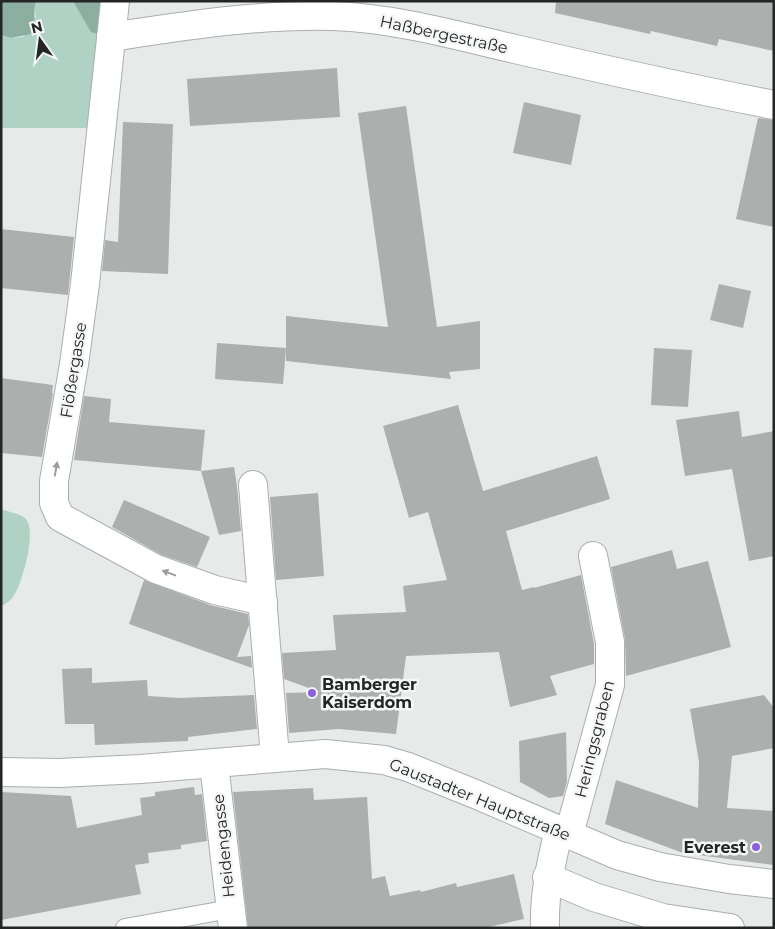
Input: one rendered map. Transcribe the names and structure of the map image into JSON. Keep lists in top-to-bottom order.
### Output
{
  "streets": {
    "street": [
      "Haßbergestraße",
      "Flößergasse",
      "Heringsgraben",
      "Gaustadter Hauptstraße",
      "Heidengasse"
    ]
  },
  "crossings": [
    ["Haßbergestraße", "Flößergasse"],
    ["Heringsgraben", "Gaustadter Hauptstraße"],
    ["Gaustadter Hauptstraße", "Heidengasse"]
  ],
  "one_way": ["Flößergasse"],
  "places": ["Bamberger Kaiserdom", "Everest"],
  "north": "top"
}
